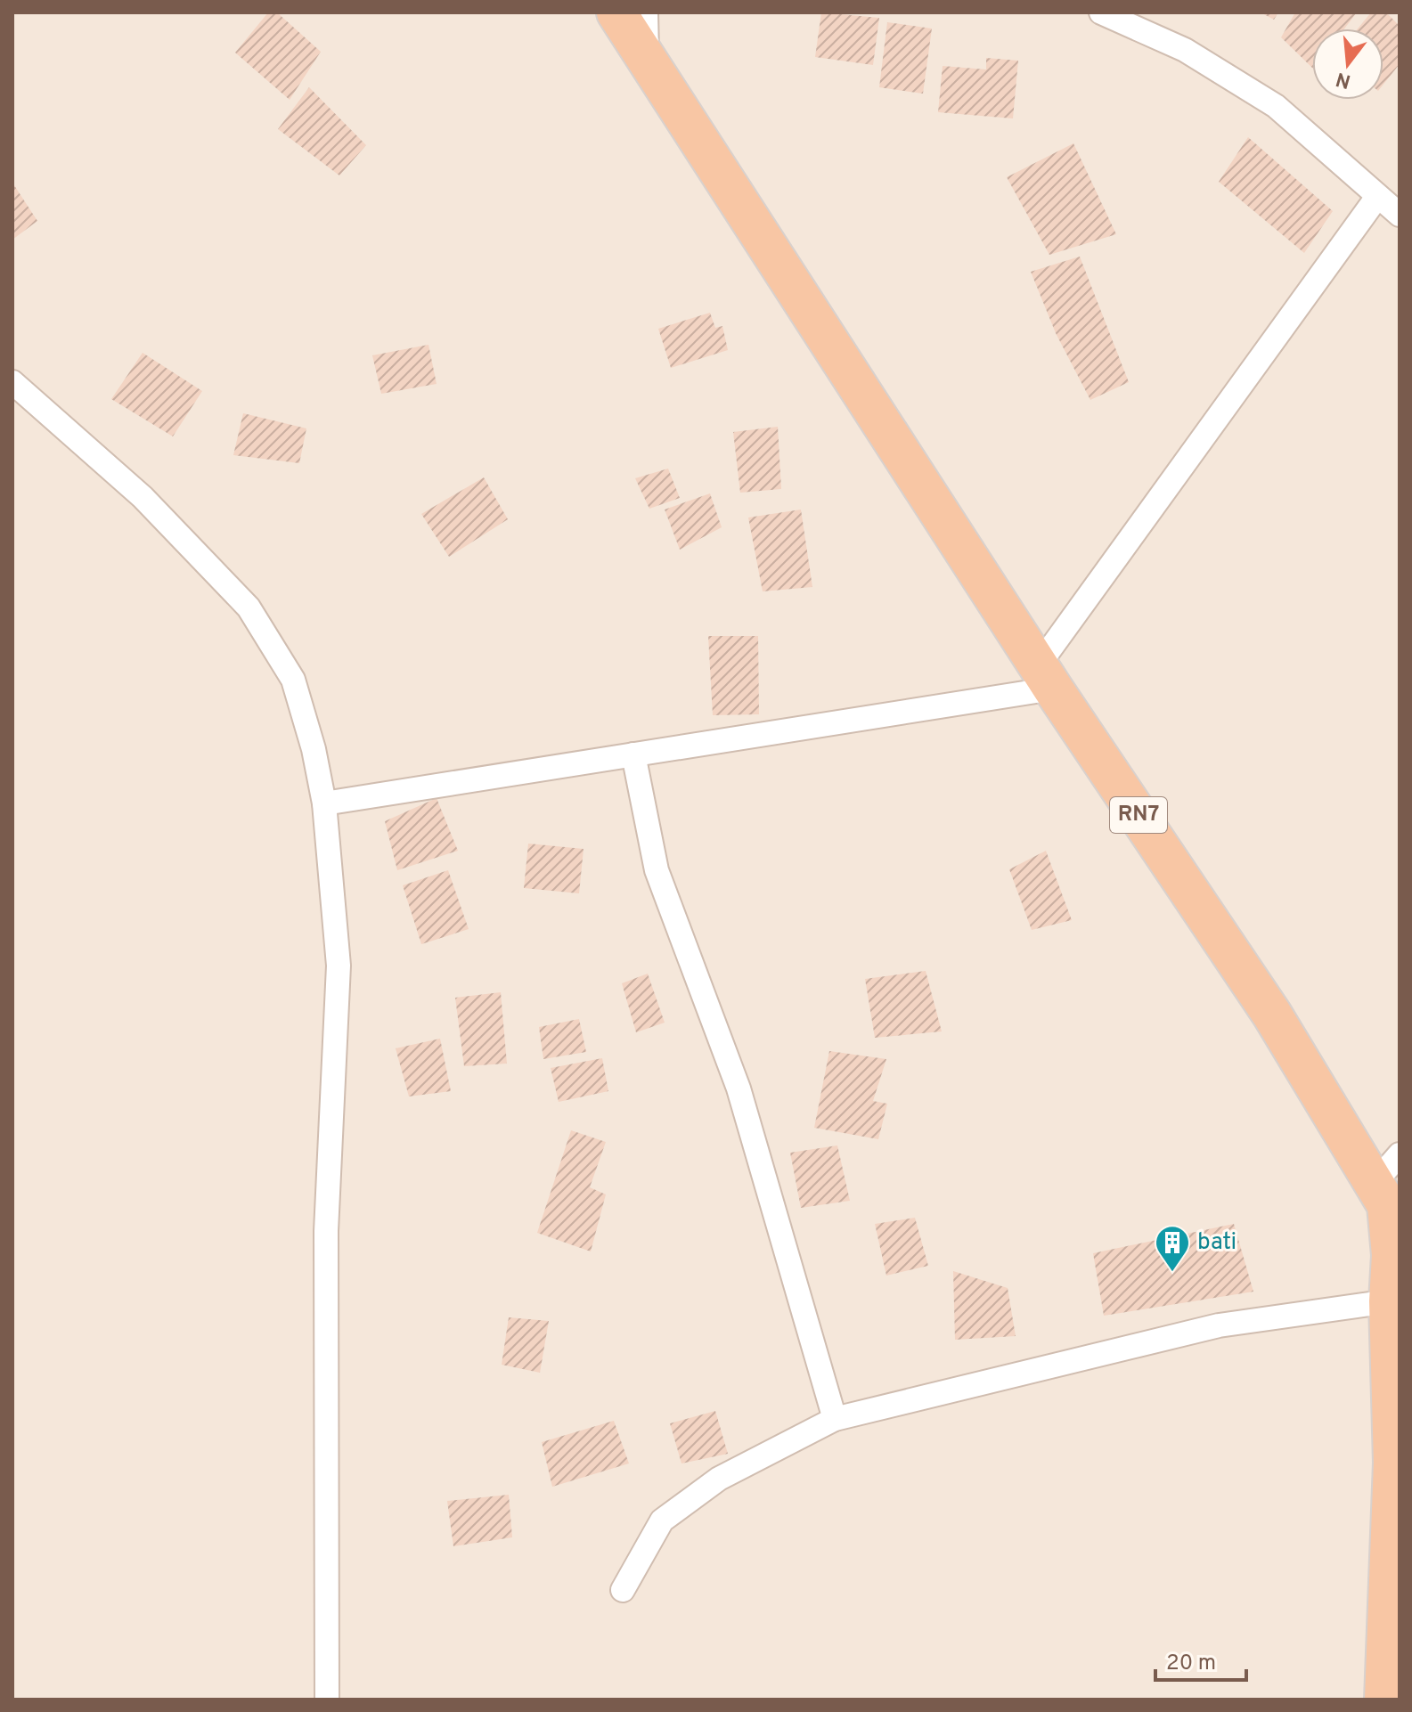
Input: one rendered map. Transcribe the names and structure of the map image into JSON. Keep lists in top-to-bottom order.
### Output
{
  "streets": {
    "highway": ["RN7"]
  },
  "places": {
    "building": ["bati"]
  },
  "scale_bar": "20 m",
  "north": "bottom"
}
